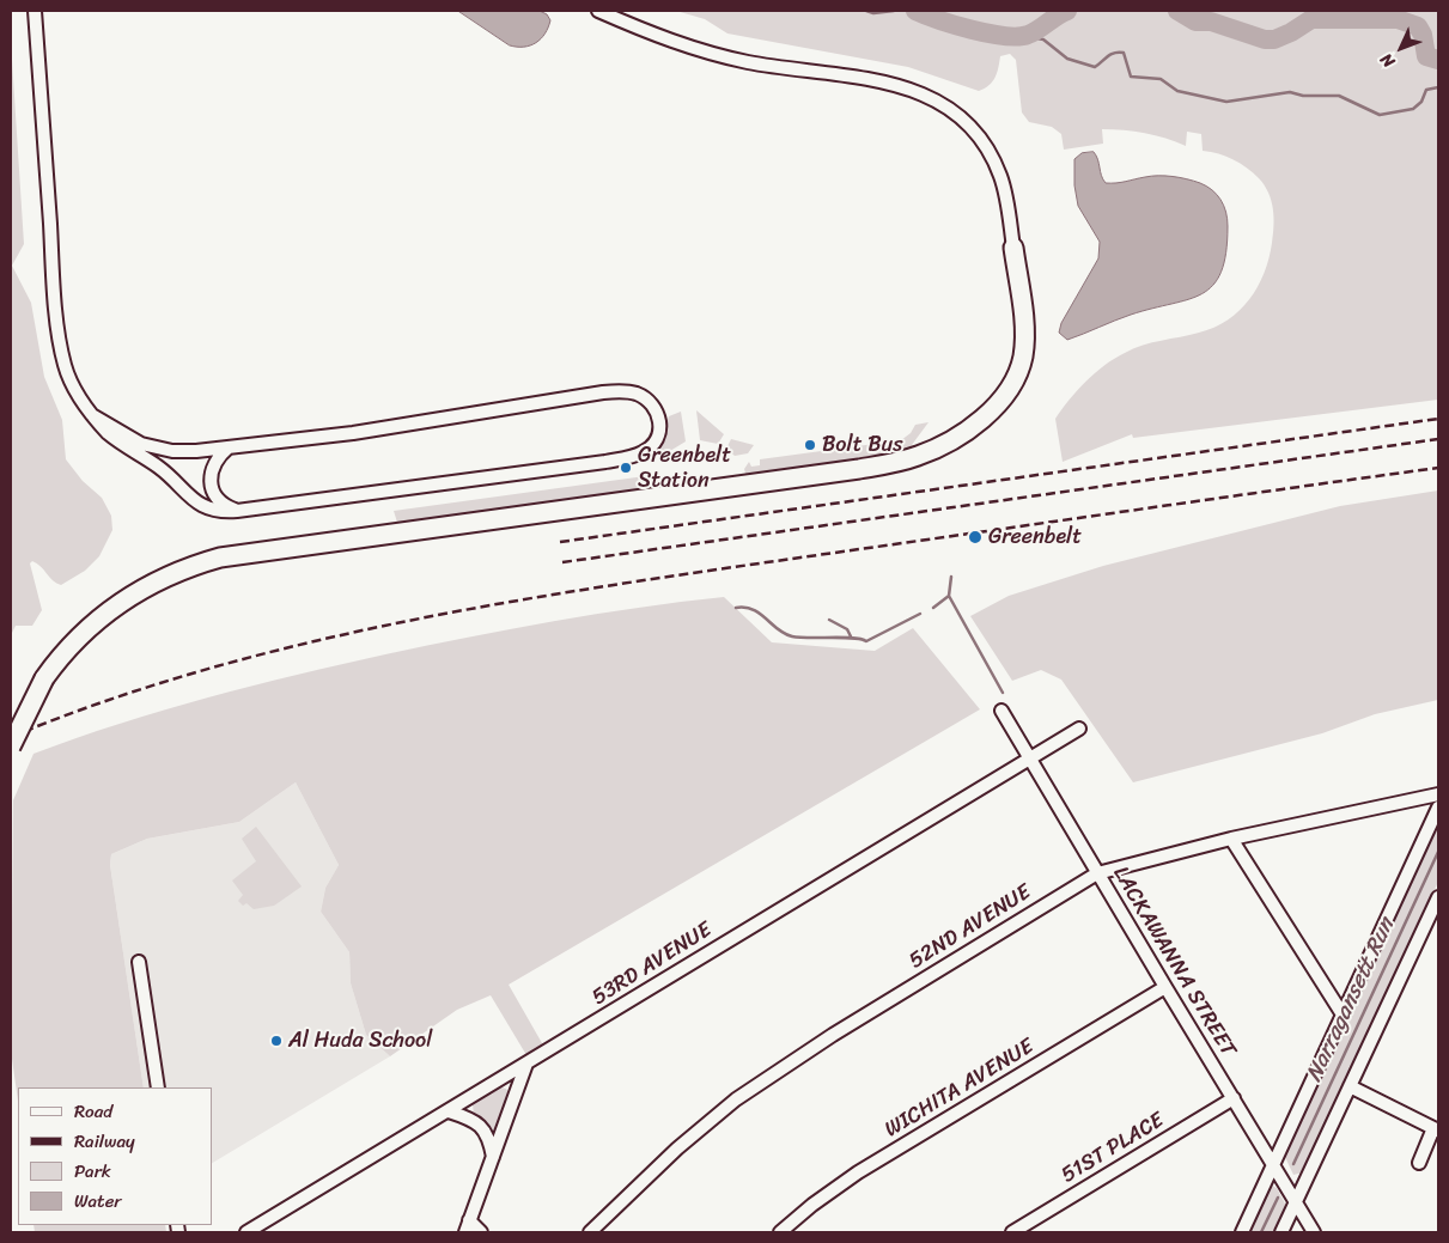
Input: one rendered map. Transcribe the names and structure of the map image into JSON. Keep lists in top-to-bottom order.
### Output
{
  "streets": {
    "street": [
      "52ND AVENUE",
      "LACKAWANNA STREET",
      "53RD AVENUE",
      "WICHITA AVENUE",
      "51ST PLACE"
    ]
  },
  "crossings": [
    ["52ND AVENUE", "LACKAWANNA STREET"],
    ["LACKAWANNA STREET", "53RD AVENUE"],
    ["LACKAWANNA STREET", "WICHITA AVENUE"],
    ["LACKAWANNA STREET", "51ST PLACE"]
  ],
  "water": ["Narragansett Run"],
  "places": [
    "Bolt Bus",
    "Greenbelt Station",
    "Greenbelt",
    "Al Huda School"
  ],
  "legend": [
    "Road",
    "Railway",
    "Park",
    "Water"
  ],
  "north": "bottom left"
}
